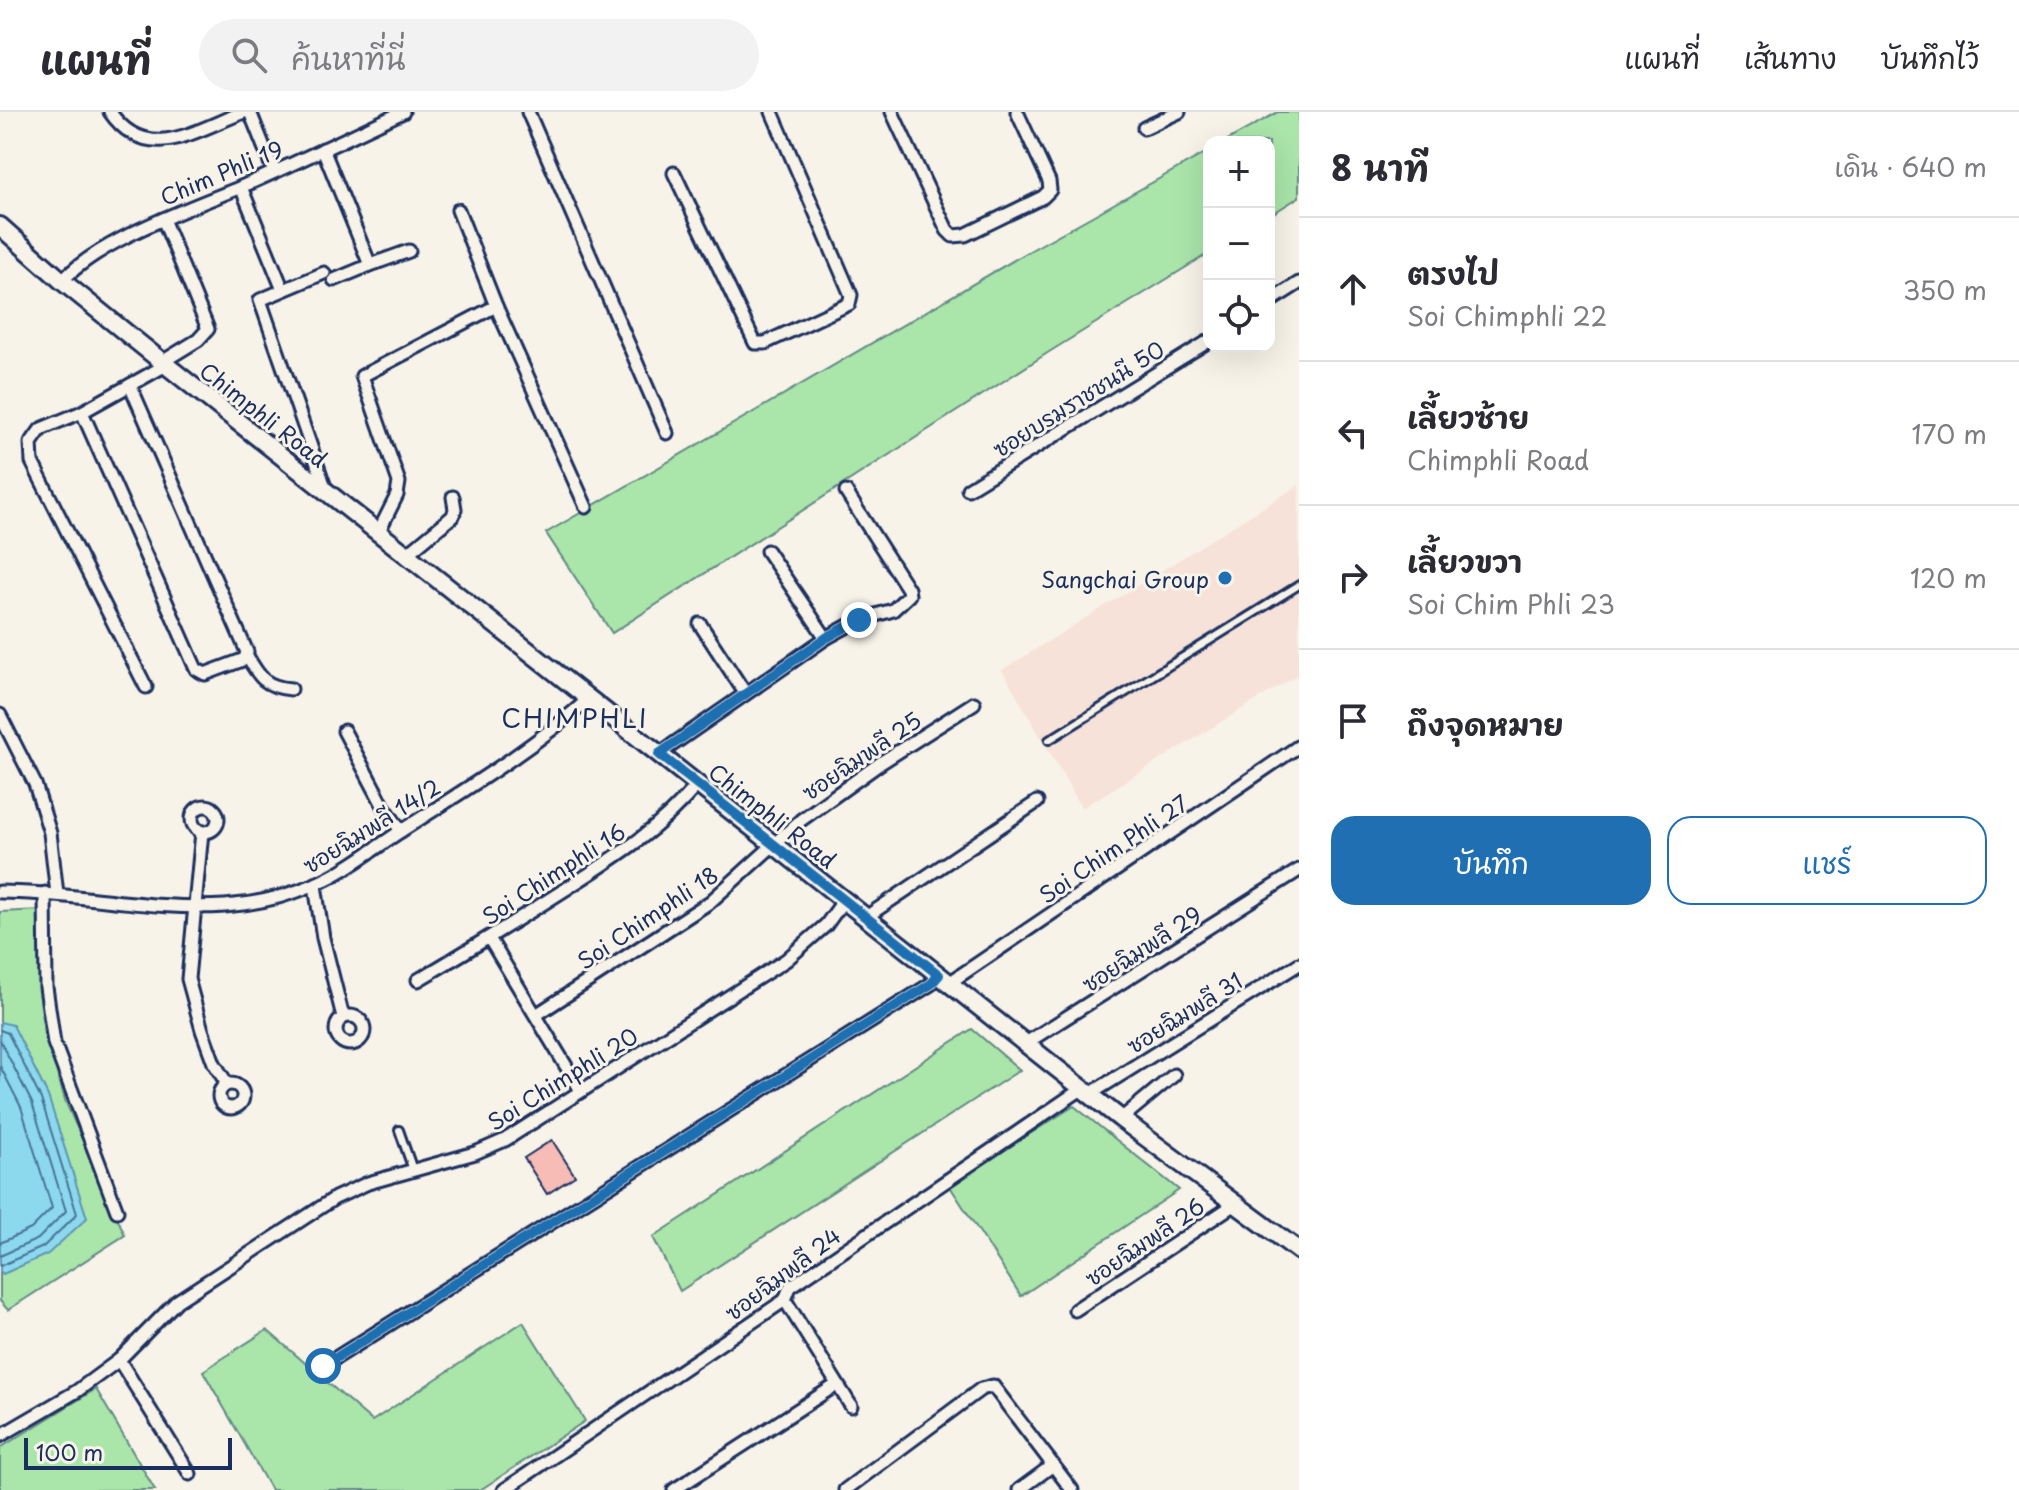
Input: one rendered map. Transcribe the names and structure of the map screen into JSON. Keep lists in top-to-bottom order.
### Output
{
  "streets": {
    "street": [
      "Chim Phli 19",
      "ซอยบรมราชชนนี 50",
      "Chimphli Road",
      "ซอยฉิมพลี 25",
      "ซอยฉิมพลี 14/2",
      "Soi Chim Phli 27",
      "Soi Chimphli 16",
      "Soi Chimphli 18",
      "ซอยฉิมพลี 29",
      "ซอยฉิมพลี 31",
      "Soi Chimphli 20",
      "ซอยฉิมพลี 26",
      "ซอยฉิมพลี 24"
    ]
  },
  "crossings": [
    ["Chim Phli 19", "Chimphli Road"],
    ["Chimphli Road", "ซอยฉิมพลี 25"],
    ["Chimphli Road", "ซอยฉิมพลี 14/2"],
    ["Chimphli Road", "Soi Chim Phli 27"],
    ["Chimphli Road", "Soi Chimphli 16"],
    ["Chimphli Road", "Soi Chimphli 18"],
    ["Chimphli Road", "ซอยฉิมพลี 29"],
    ["Chimphli Road", "ซอยฉิมพลี 31"],
    ["Chimphli Road", "Soi Chimphli 20"],
    ["Chimphli Road", "ซอยฉิมพลี 26"],
    ["Chimphli Road", "ซอยฉิมพลี 24"],
    ["ซอยฉิมพลี 25", "Soi Chimphli 18"],
    ["ซอยฉิมพลี 31", "ซอยฉิมพลี 24"]
  ],
  "districts": ["CHIMPHLI"],
  "places": ["Sangchai Group"],
  "scale_bar": "100 m",
  "page": {
    "header": "แผนที่",
    "search": "ค้นหาที่นี่",
    "nav": ["แผนที่", "เส้นทาง", "บันทึกไว้"],
    "heading": ["8 นาที", "เดิน · 640 m"],
    "map_buttons": ["+", "−"],
    "list": [
      ["ตรงไป", "Soi Chimphli 22", "350 m"],
      ["เลี้ยวซ้าย", "Chimphli Road", "170 m"],
      ["เลี้ยวขวา", "Soi Chim Phli 23", "120 m"],
      "ถึงจุดหมาย"
    ],
    "buttons": ["บันทึก", "แชร์"],
    "scale": "100 m"
  }
}
